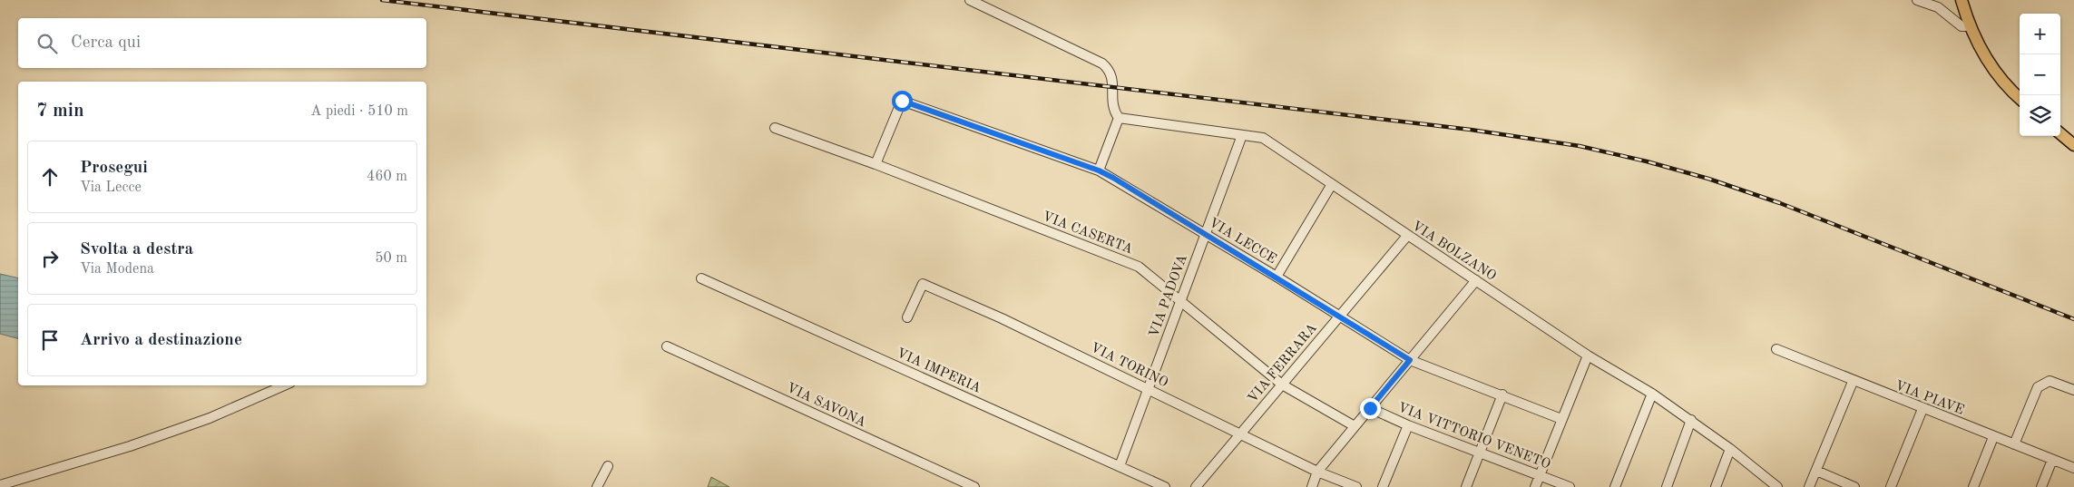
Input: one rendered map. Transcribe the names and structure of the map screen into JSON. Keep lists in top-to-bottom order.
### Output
{
  "streets": {
    "street": [
      "VIA CASERTA",
      "VIA LECCE",
      "VIA BOLZANO",
      "VIA PADOVA",
      "VIA FERRARA",
      "VIA TORINO",
      "VIA IMPERIA",
      "VIA PIAVE",
      "VIA SAVONA",
      "VIA VITTORIO VENETO"
    ]
  },
  "crossings": [
    ["VIA CASERTA", "VIA LECCE"],
    ["VIA CASERTA", "VIA PADOVA"],
    ["VIA CASERTA", "VIA FERRARA"],
    ["VIA LECCE", "VIA PADOVA"],
    ["VIA LECCE", "VIA FERRARA"],
    ["VIA BOLZANO", "VIA PADOVA"],
    ["VIA BOLZANO", "VIA FERRARA"],
    ["VIA PADOVA", "VIA TORINO"],
    ["VIA PADOVA", "VIA IMPERIA"],
    ["VIA FERRARA", "VIA TORINO"]
  ],
  "page": {
    "map_buttons": ["+", "−"],
    "search": "Cerca qui",
    "heading": ["7 min", "A piedi · 510 m"],
    "list": [
      ["Prosegui", "Via Lecce", "460 m"],
      ["Svolta a destra", "Via Modena", "50 m"],
      "Arrivo a destinazione"
    ]
  }
}
